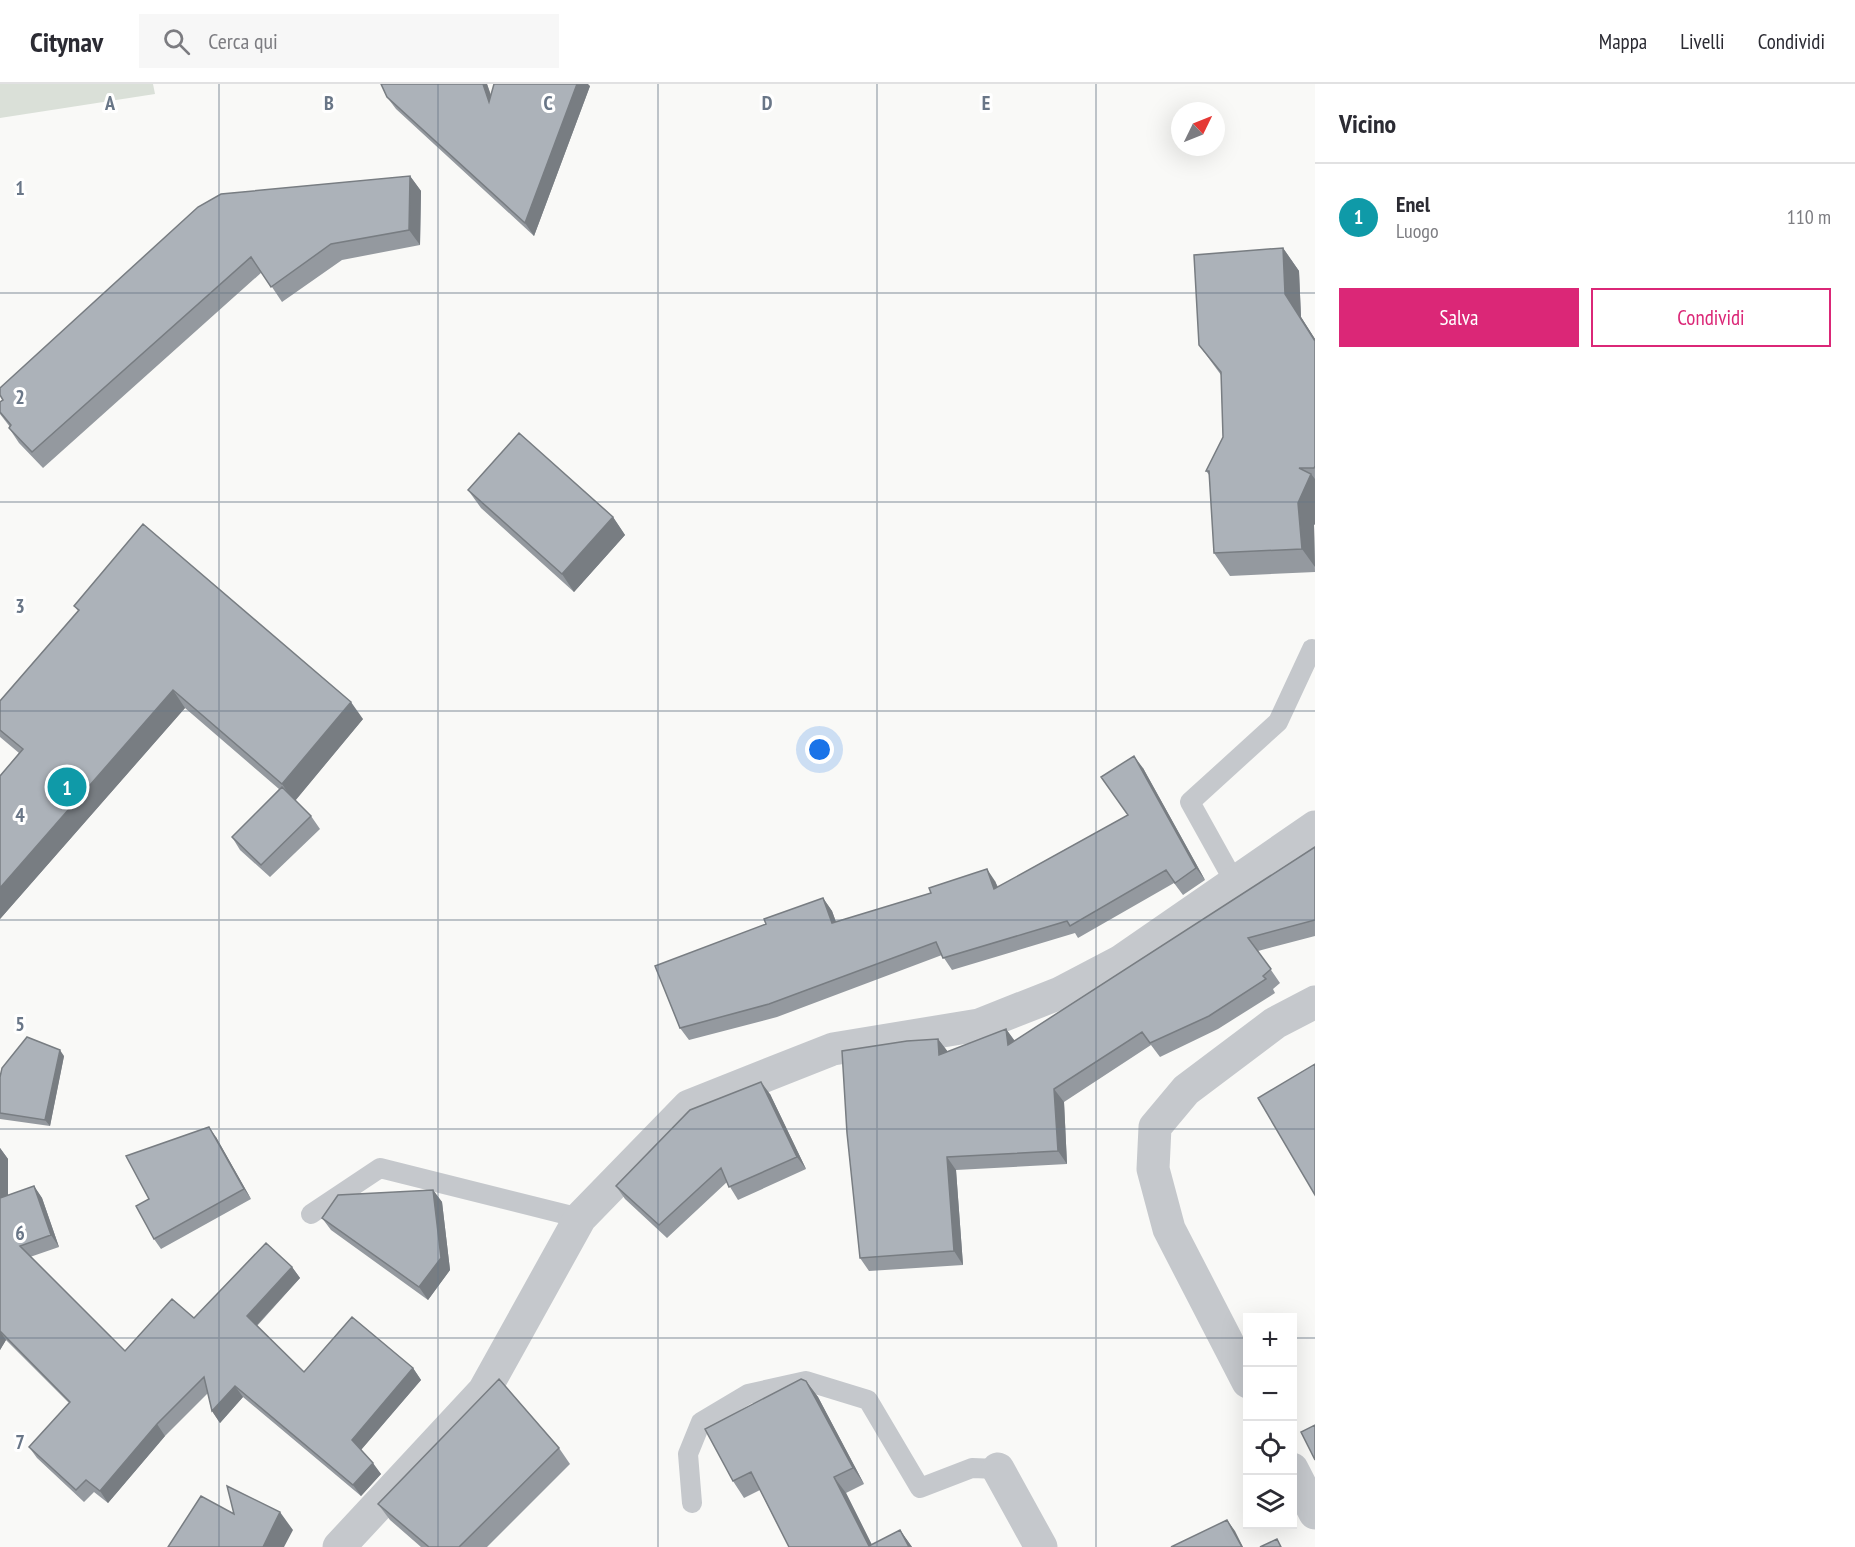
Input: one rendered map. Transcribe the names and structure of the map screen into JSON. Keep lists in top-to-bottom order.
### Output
{
  "north": "top right",
  "page": {
    "header": "Citynav",
    "search": "Cerca qui",
    "nav": ["Mappa", "Livelli", "Condividi"],
    "heading": "Vicino",
    "list": [
      {
        "mark": "1",
        "name": "Enel",
        "note": "Luogo",
        "value": "110 m"
      }
    ],
    "buttons": ["Salva", "Condividi"],
    "pins": "1",
    "map_buttons": ["+", "−"]
  },
  "grid": {
    "columns": [
      "A",
      "B",
      "C",
      "D",
      "E"
    ],
    "rows": [
      "1",
      "2",
      "3",
      "4",
      "5",
      "6",
      "7"
    ]
  }
}
